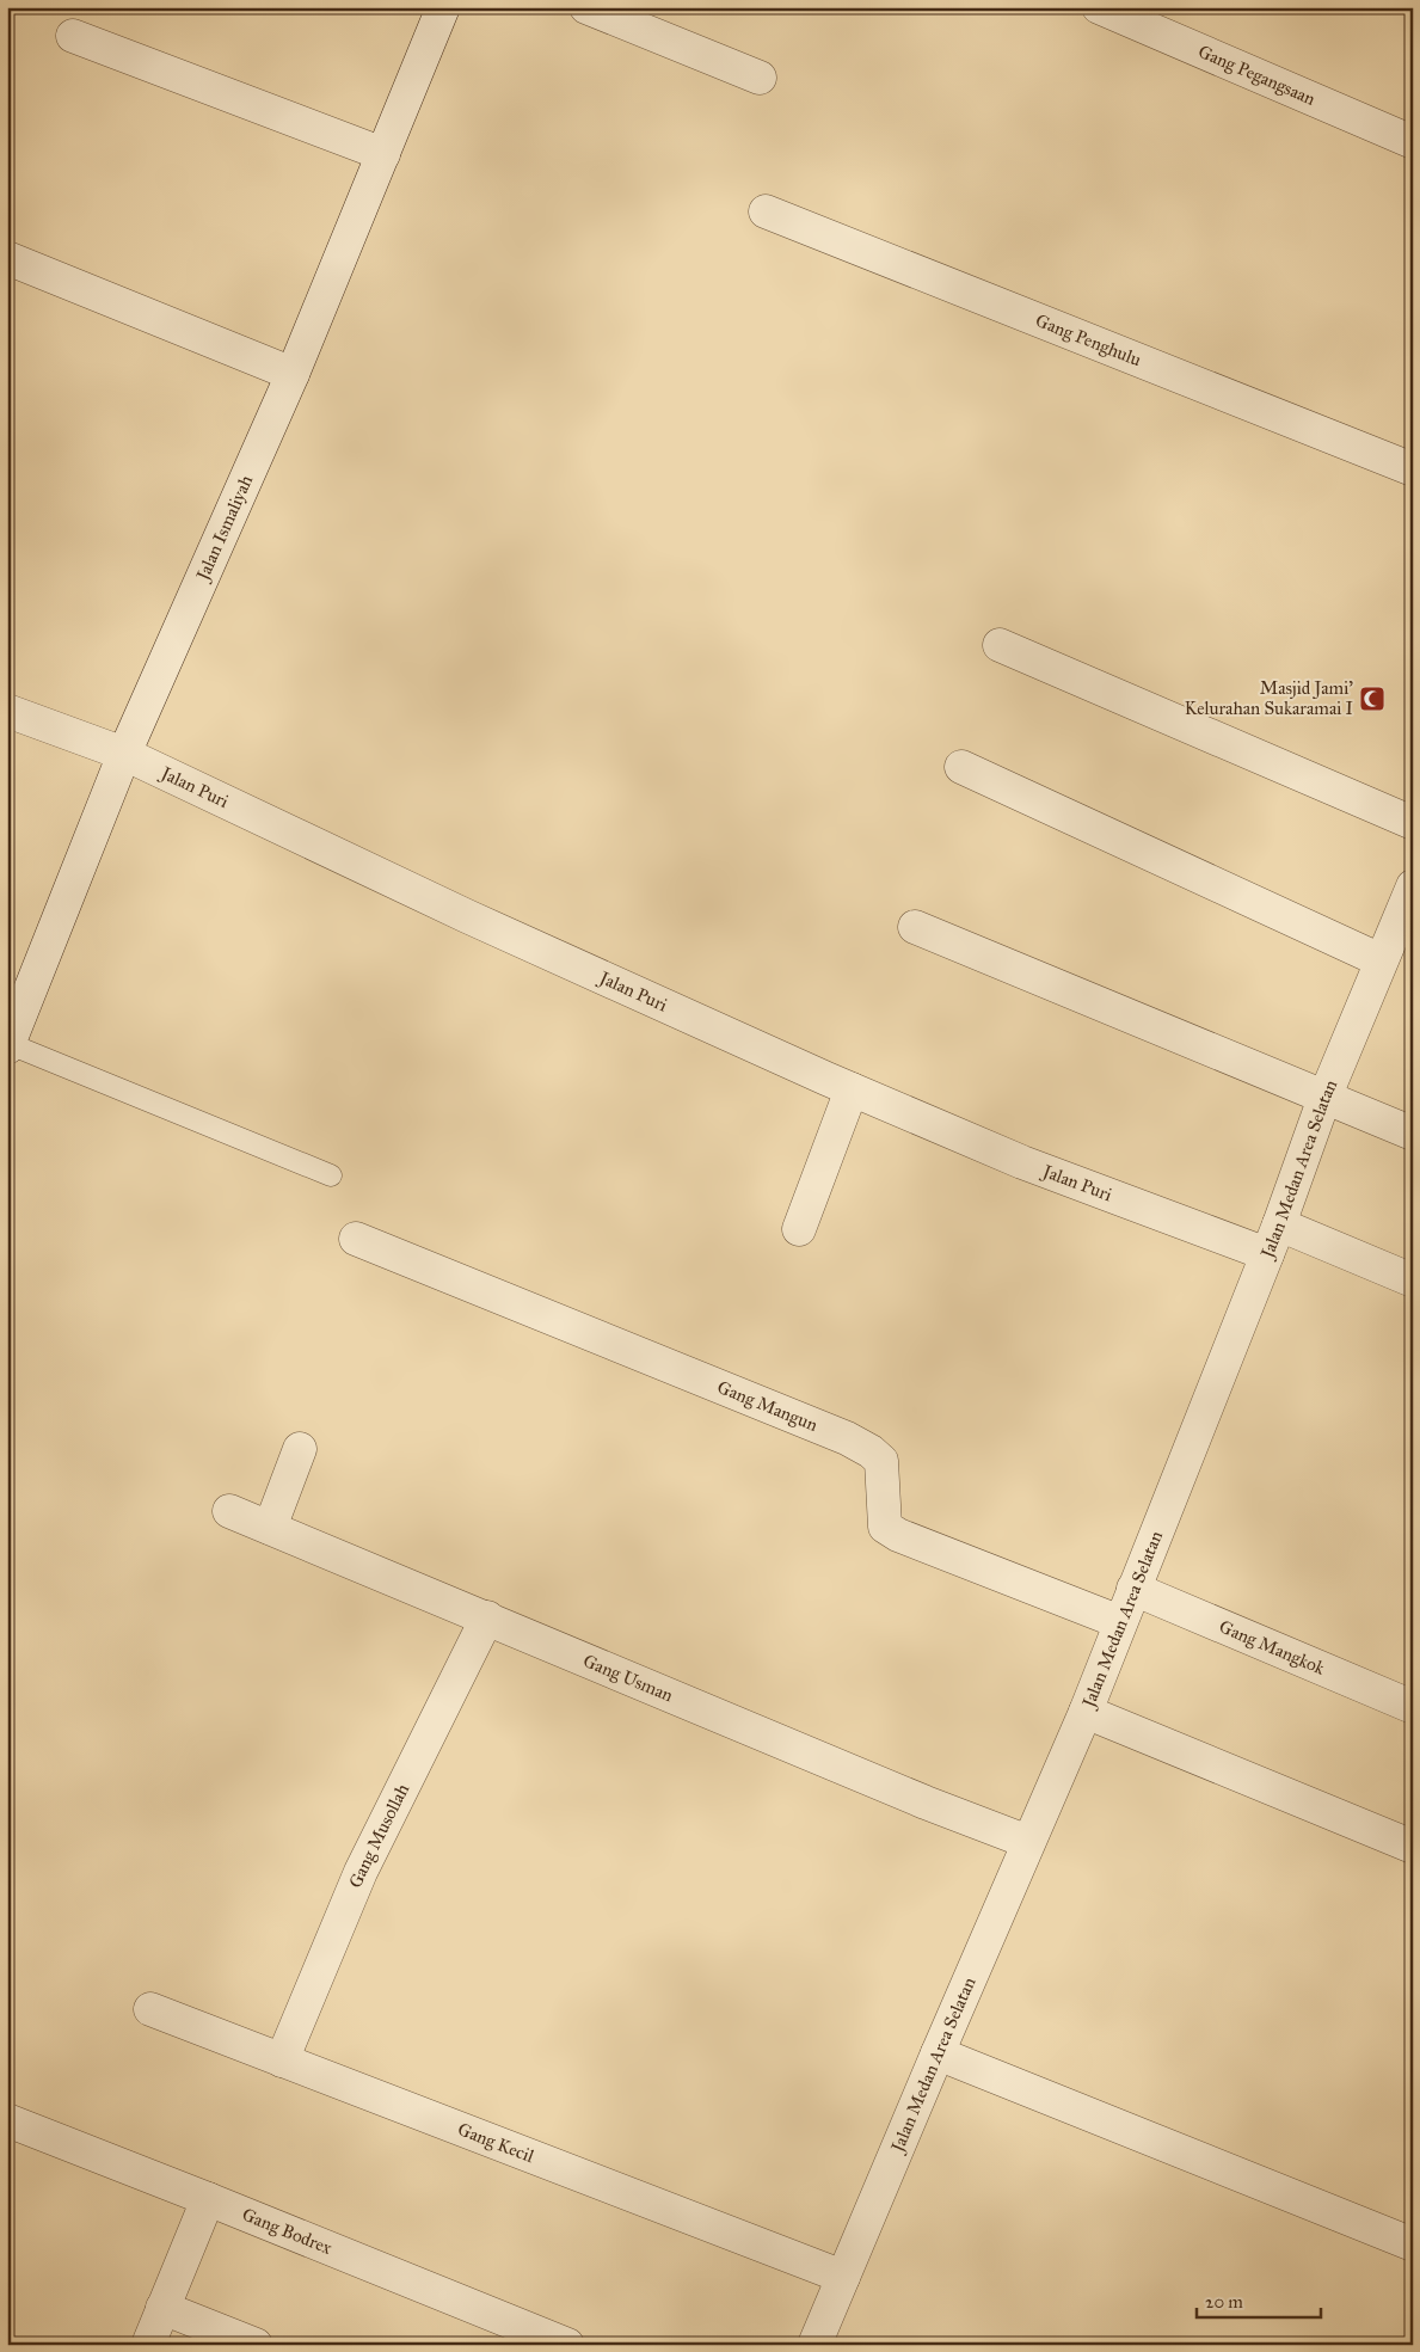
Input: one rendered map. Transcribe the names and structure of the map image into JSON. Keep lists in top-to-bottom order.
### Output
{
  "streets": {
    "street": [
      "Gang Pegangsaan",
      "Gang Penghulu",
      "Jalan Ismaliyah",
      "Jalan Puri",
      "Jalan Medan Area Selatan",
      "Gang Mangun",
      "Gang Mangkok",
      "Gang Usman",
      "Gang Musollah",
      "Gang Kecil",
      "Gang Bodrex"
    ]
  },
  "crossings": [
    ["Jalan Ismaliyah", "Jalan Puri"],
    ["Jalan Puri", "Jalan Medan Area Selatan"],
    ["Jalan Medan Area Selatan", "Gang Mangun"],
    ["Jalan Medan Area Selatan", "Gang Mangkok"],
    ["Jalan Medan Area Selatan", "Gang Usman"],
    ["Jalan Medan Area Selatan", "Gang Kecil"],
    ["Gang Usman", "Gang Musollah"],
    ["Gang Musollah", "Gang Kecil"]
  ],
  "places": {
    "mosque": ["Masjid Jami' Kelurahan Sukaramai I"]
  },
  "scale_bar": "20 m"
}
